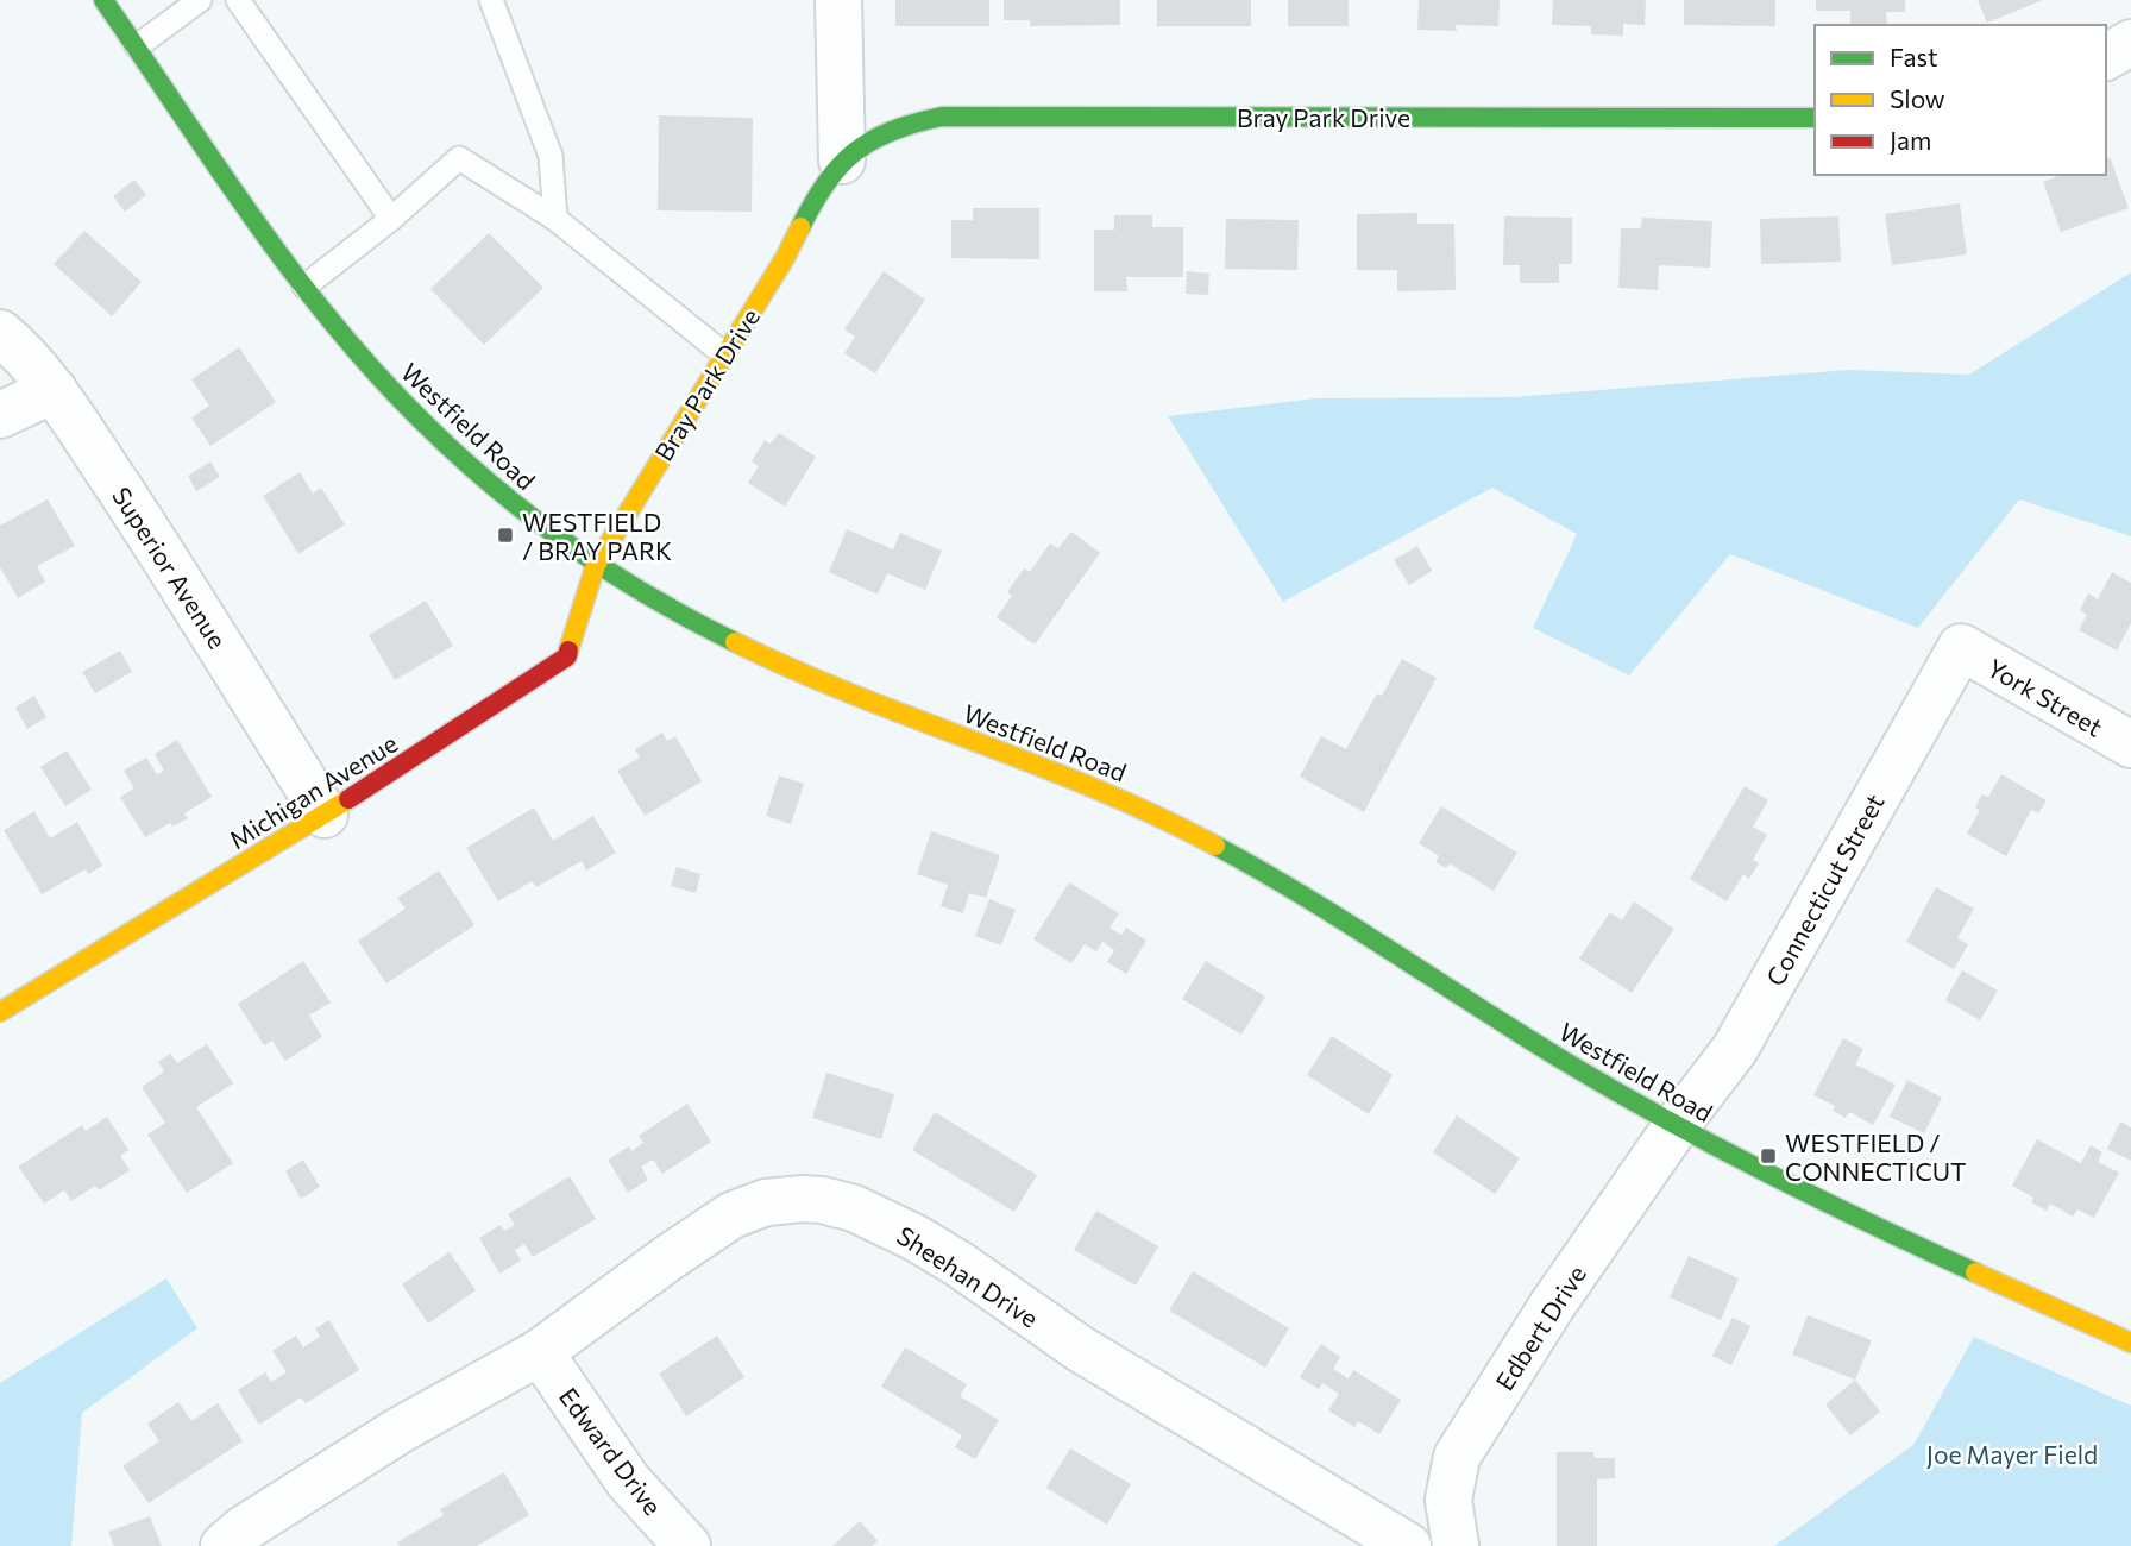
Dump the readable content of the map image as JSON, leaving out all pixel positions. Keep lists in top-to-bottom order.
{
  "streets": {
    "main road": ["Bray Park Drive", "Westfield Road", "Michigan Avenue"],
    "street": [
      "Superior Avenue",
      "York Street",
      "Connecticut Street",
      "Sheehan Drive",
      "Edbert Drive",
      "Edward Drive"
    ]
  },
  "crossings": [
    ["Bray Park Drive", "Westfield Road"],
    ["Bray Park Drive", "Michigan Avenue"],
    ["Westfield Road", "Michigan Avenue"],
    ["Westfield Road", "Connecticut Street"],
    ["Westfield Road", "Edbert Drive"],
    ["Superior Avenue", "Michigan Avenue"],
    ["York Street", "Connecticut Street"],
    ["Connecticut Street", "Edbert Drive"],
    ["Sheehan Drive", "Edward Drive"]
  ],
  "parks": ["Joe Mayer Field"],
  "places": {
    "transit": ["WESTFIELD / BRAY PARK", "WESTFIELD / CONNECTICUT"]
  },
  "legend": ["Fast", "Slow", "Jam"]
}
